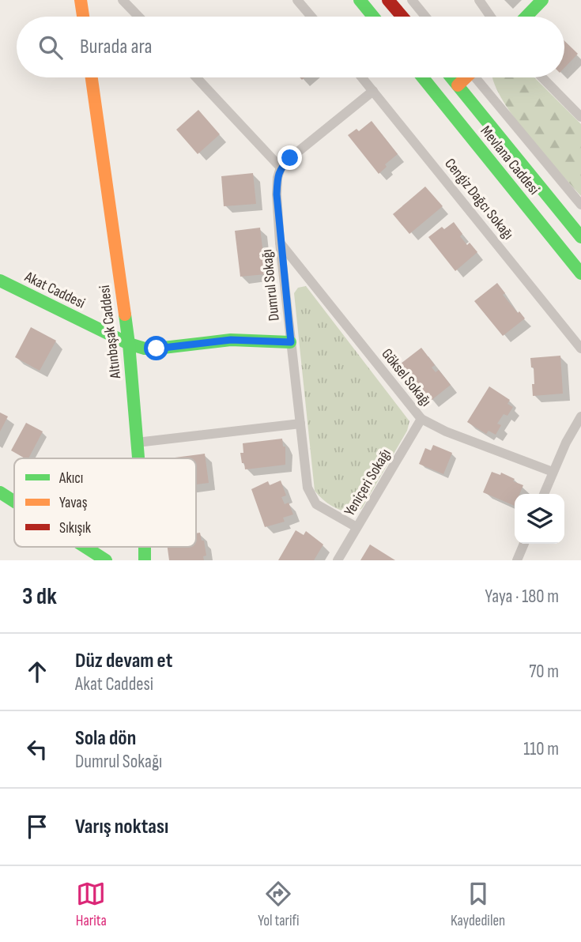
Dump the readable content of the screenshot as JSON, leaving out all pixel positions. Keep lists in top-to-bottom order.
{
  "streets": {
    "street": [
      "Mevlana Caddesi",
      "Cengiz Dağcı Sokağı",
      "Dumrul Sokağı",
      "Akat Caddesi",
      "Altınbaşak Caddesi",
      "Göksel Sokağı",
      "Yeniçeri Sokağı"
    ]
  },
  "crossings": [
    ["Dumrul Sokağı", "Akat Caddesi"],
    ["Dumrul Sokağı", "Göksel Sokağı"],
    ["Dumrul Sokağı", "Yeniçeri Sokağı"],
    ["Akat Caddesi", "Altınbaşak Caddesi"],
    ["Göksel Sokağı", "Yeniçeri Sokağı"]
  ],
  "legend": ["Akıcı", "Yavaş", "Sıkışık"],
  "page": {
    "search": "Burada ara",
    "heading": ["3 dk", "Yaya · 180 m"],
    "list": [
      ["Düz devam et", "Akat Caddesi", "70 m"],
      ["Sola dön", "Dumrul Sokağı", "110 m"],
      "Varış noktası"
    ],
    "nav": ["Harita", "Yol tarifi", "Kaydedilen"]
  }
}
